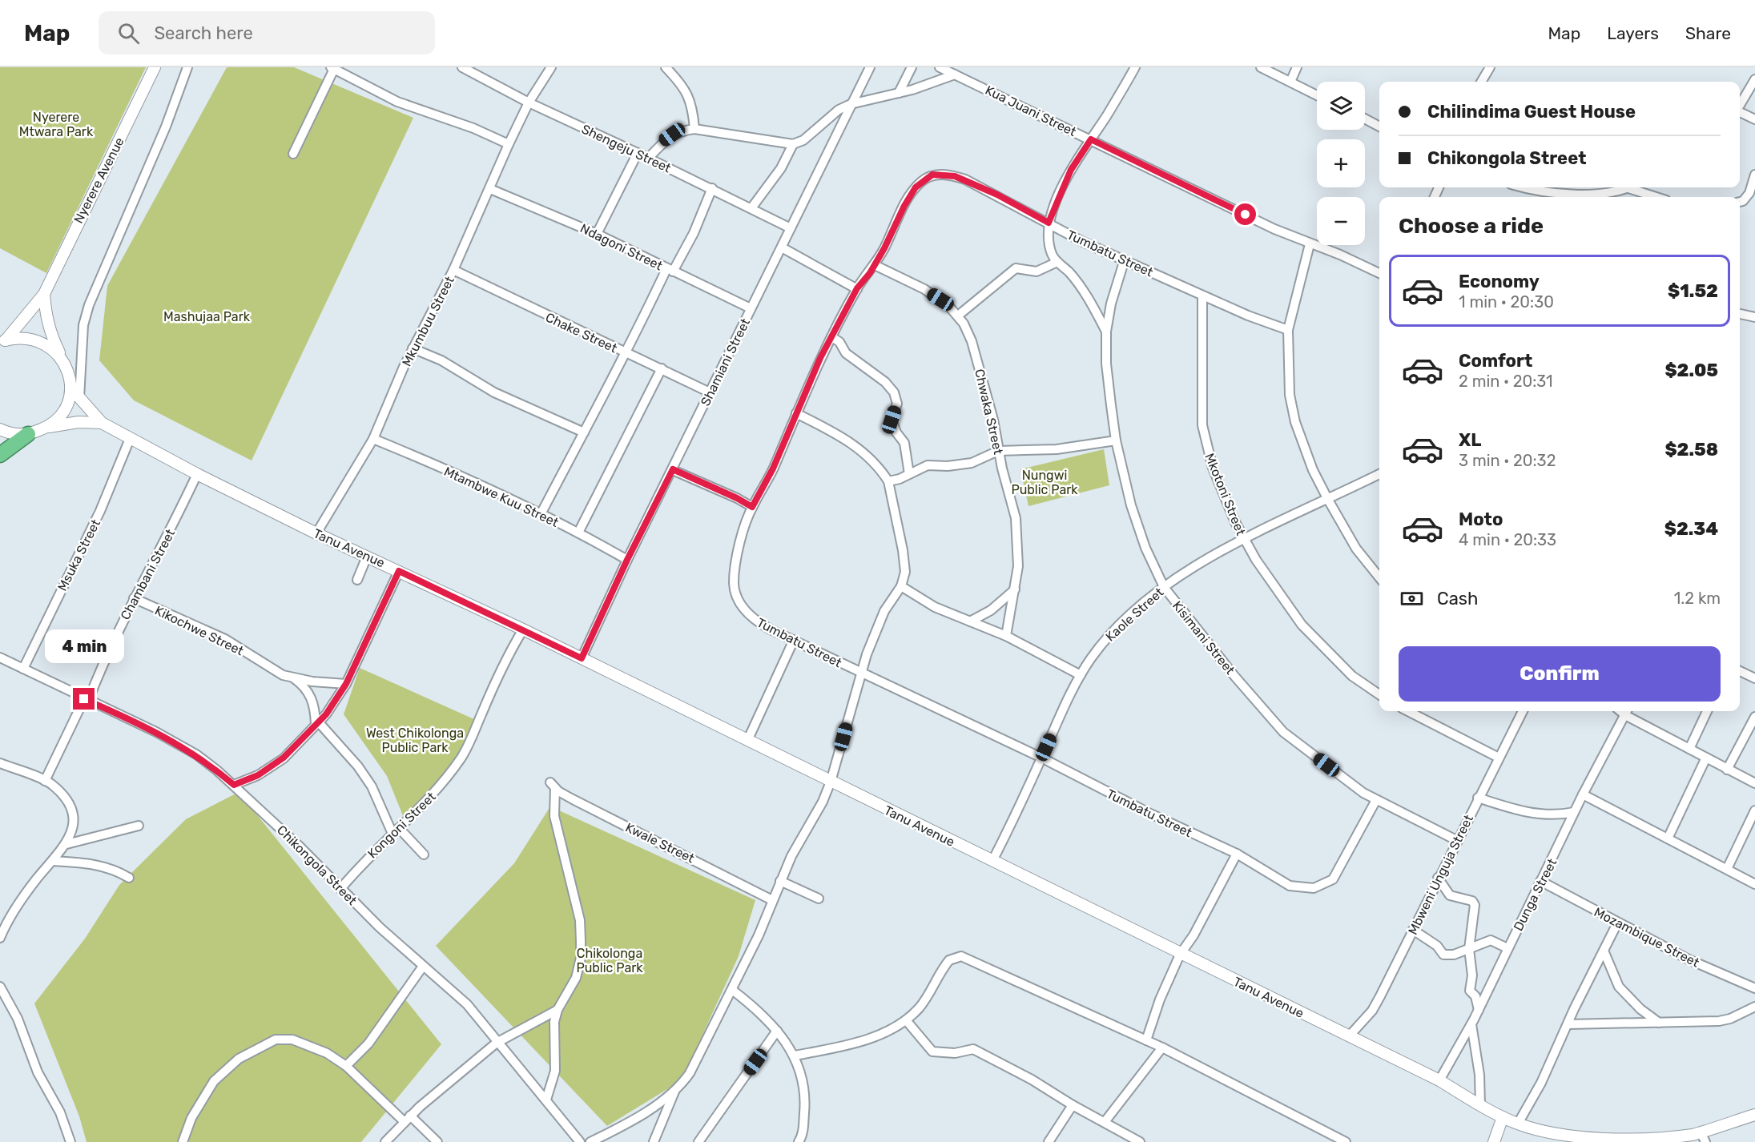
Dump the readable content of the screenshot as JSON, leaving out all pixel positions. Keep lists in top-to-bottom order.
{
  "streets": {
    "street": [
      "Kua Juani Street",
      "Shengeju Street",
      "Nyerere Avenue",
      "Ndagoni Street",
      "Tumbatu Street",
      "Mkumbuu Street",
      "Chake Street",
      "Shamiani Street",
      "Chwaka Street",
      "Mkotoni Street",
      "Mtambwe Kuu Street",
      "Tanu Avenue",
      "Msuka Street",
      "Chambani Street",
      "Kaole Street",
      "Kikochwe Street",
      "Kisimani Street",
      "Kongoni Street",
      "Kwale Street",
      "Chikongola Street",
      "Mbweni Unguja Street",
      "Dunga Street",
      "Mozambique Street"
    ]
  },
  "crossings": [
    ["Shengeju Street", "Mkumbuu Street"],
    ["Shengeju Street", "Shamiani Street"],
    ["Ndagoni Street", "Mkumbuu Street"],
    ["Ndagoni Street", "Shamiani Street"],
    ["Tumbatu Street", "Chwaka Street"],
    ["Tumbatu Street", "Mkotoni Street"],
    ["Tumbatu Street", "Kaole Street"],
    ["Tumbatu Street", "Kisimani Street"],
    ["Mkumbuu Street", "Chake Street"],
    ["Mkumbuu Street", "Mtambwe Kuu Street"],
    ["Mkumbuu Street", "Tanu Avenue"],
    ["Chake Street", "Shamiani Street"],
    ["Shamiani Street", "Mtambwe Kuu Street"],
    ["Shamiani Street", "Tanu Avenue"],
    ["Mkotoni Street", "Kaole Street"],
    ["Tanu Avenue", "Msuka Street"],
    ["Tanu Avenue", "Chambani Street"],
    ["Tanu Avenue", "Kaole Street"],
    ["Tanu Avenue", "Kongoni Street"],
    ["Tanu Avenue", "Mbweni Unguja Street"],
    ["Tanu Avenue", "Dunga Street"],
    ["Msuka Street", "Chikongola Street"],
    ["Chambani Street", "Kikochwe Street"],
    ["Chambani Street", "Chikongola Street"],
    ["Kaole Street", "Kisimani Street"],
    ["Kisimani Street", "Mbweni Unguja Street"],
    ["Kongoni Street", "Chikongola Street"],
    ["Dunga Street", "Mozambique Street"]
  ],
  "parks": [
    "Nyerere Mtwara Park",
    "Mashujaa Park",
    "Nungwi Public Park",
    "West Chikolonga Public Park",
    "Chikolonga Public Park"
  ],
  "page": {
    "header": "Map",
    "search": "Search here",
    "nav": ["Map", "Layers", "Share"],
    "map_buttons": ["+", "−"],
    "banner": ["Chilindima Guest House", "Chikongola Street"],
    "heading": "Choose a ride",
    "list": [
      {
        "name": "Economy",
        "note": "1 min · 20:30",
        "value": "$1.52"
      },
      {
        "name": "Comfort",
        "note": "2 min · 20:31",
        "value": "$2.05"
      },
      {
        "name": "XL",
        "note": "3 min · 20:32",
        "value": "$2.58"
      },
      {
        "name": "Moto",
        "note": "4 min · 20:33",
        "value": "$2.34"
      }
    ],
    "pay": ["Cash", "1.2 km"],
    "bubble": "4 min",
    "buttons": "Confirm"
  }
}
